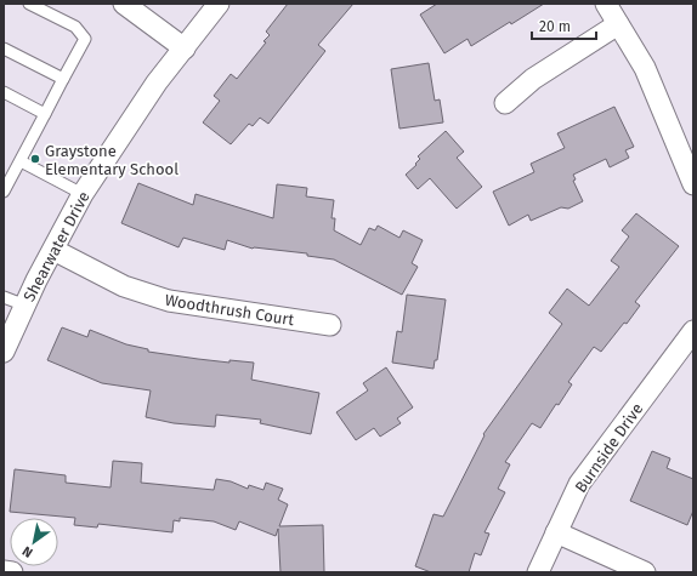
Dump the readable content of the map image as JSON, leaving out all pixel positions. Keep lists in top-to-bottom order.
{
  "streets": {
    "street": ["Shearwater Drive", "Woodthrush Court", "Burnside Drive"]
  },
  "crossings": [
    ["Shearwater Drive", "Woodthrush Court"]
  ],
  "places": ["Graystone Elementary School"],
  "scale_bar": "20 m",
  "north": "bottom left"
}
